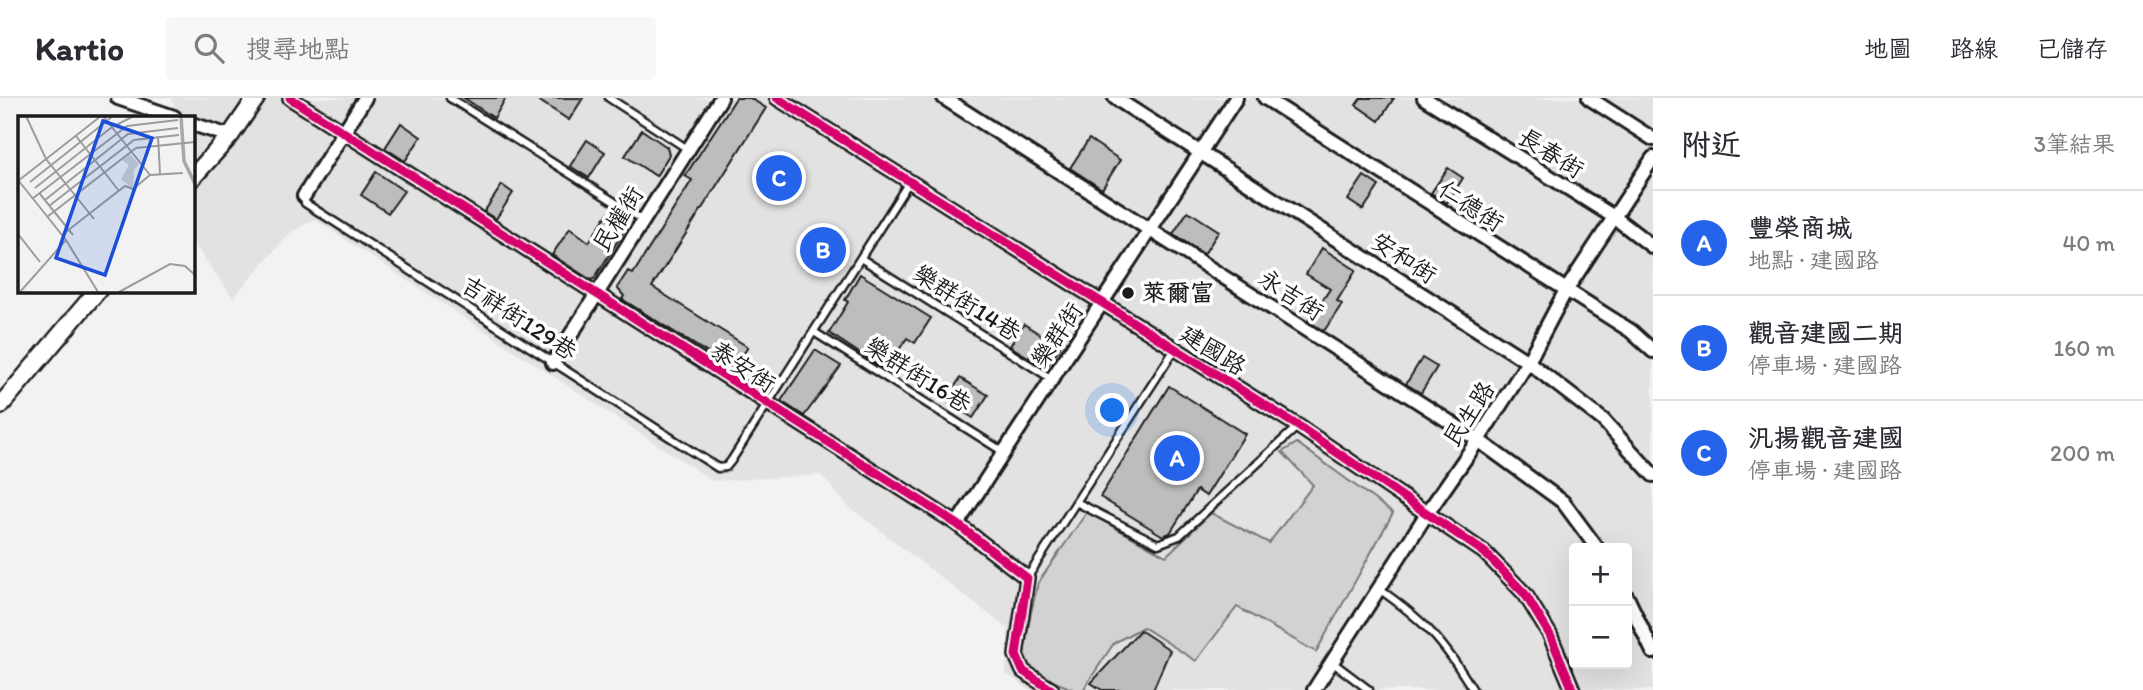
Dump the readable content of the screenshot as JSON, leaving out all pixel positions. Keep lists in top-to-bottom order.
{
  "streets": {
    "street": [
      "長春街",
      "仁德街",
      "民權街",
      "安和街",
      "永吉街",
      "樂群街",
      "建國路",
      "泰安街",
      "民生路"
    ],
    "lane": ["樂群街14巷", "吉祥街129巷", "樂群街16巷"]
  },
  "crossings": [
    ["長春街", "民生路"],
    ["仁德街", "民生路"],
    ["民權街", "吉祥街129巷"],
    ["民權街", "泰安街"],
    ["安和街", "樂群街"],
    ["安和街", "民生路"],
    ["永吉街", "樂群街"],
    ["永吉街", "民生路"],
    ["樂群街14巷", "樂群街"],
    ["吉祥街129巷", "泰安街"],
    ["樂群街", "建國路"],
    ["樂群街", "泰安街"],
    ["樂群街", "樂群街16巷"],
    ["建國路", "民生路"]
  ],
  "places": ["萊爾富"],
  "page": {
    "header": "Kartio",
    "search": "搜尋地點",
    "nav": ["地圖", "路線", "已儲存"],
    "heading": ["附近", "3筆結果"],
    "pins": ["C", "B", "A"],
    "list": [
      {
        "mark": "A",
        "name": "豐榮商城",
        "note": "地點 · 建國路",
        "value": "40 m"
      },
      {
        "mark": "B",
        "name": "觀音建國二期",
        "note": "停車場 · 建國路",
        "value": "160 m"
      },
      {
        "mark": "C",
        "name": "汎揚觀音建國",
        "note": "停車場 · 建國路",
        "value": "200 m"
      }
    ],
    "map_buttons": ["+", "−"]
  }
}
